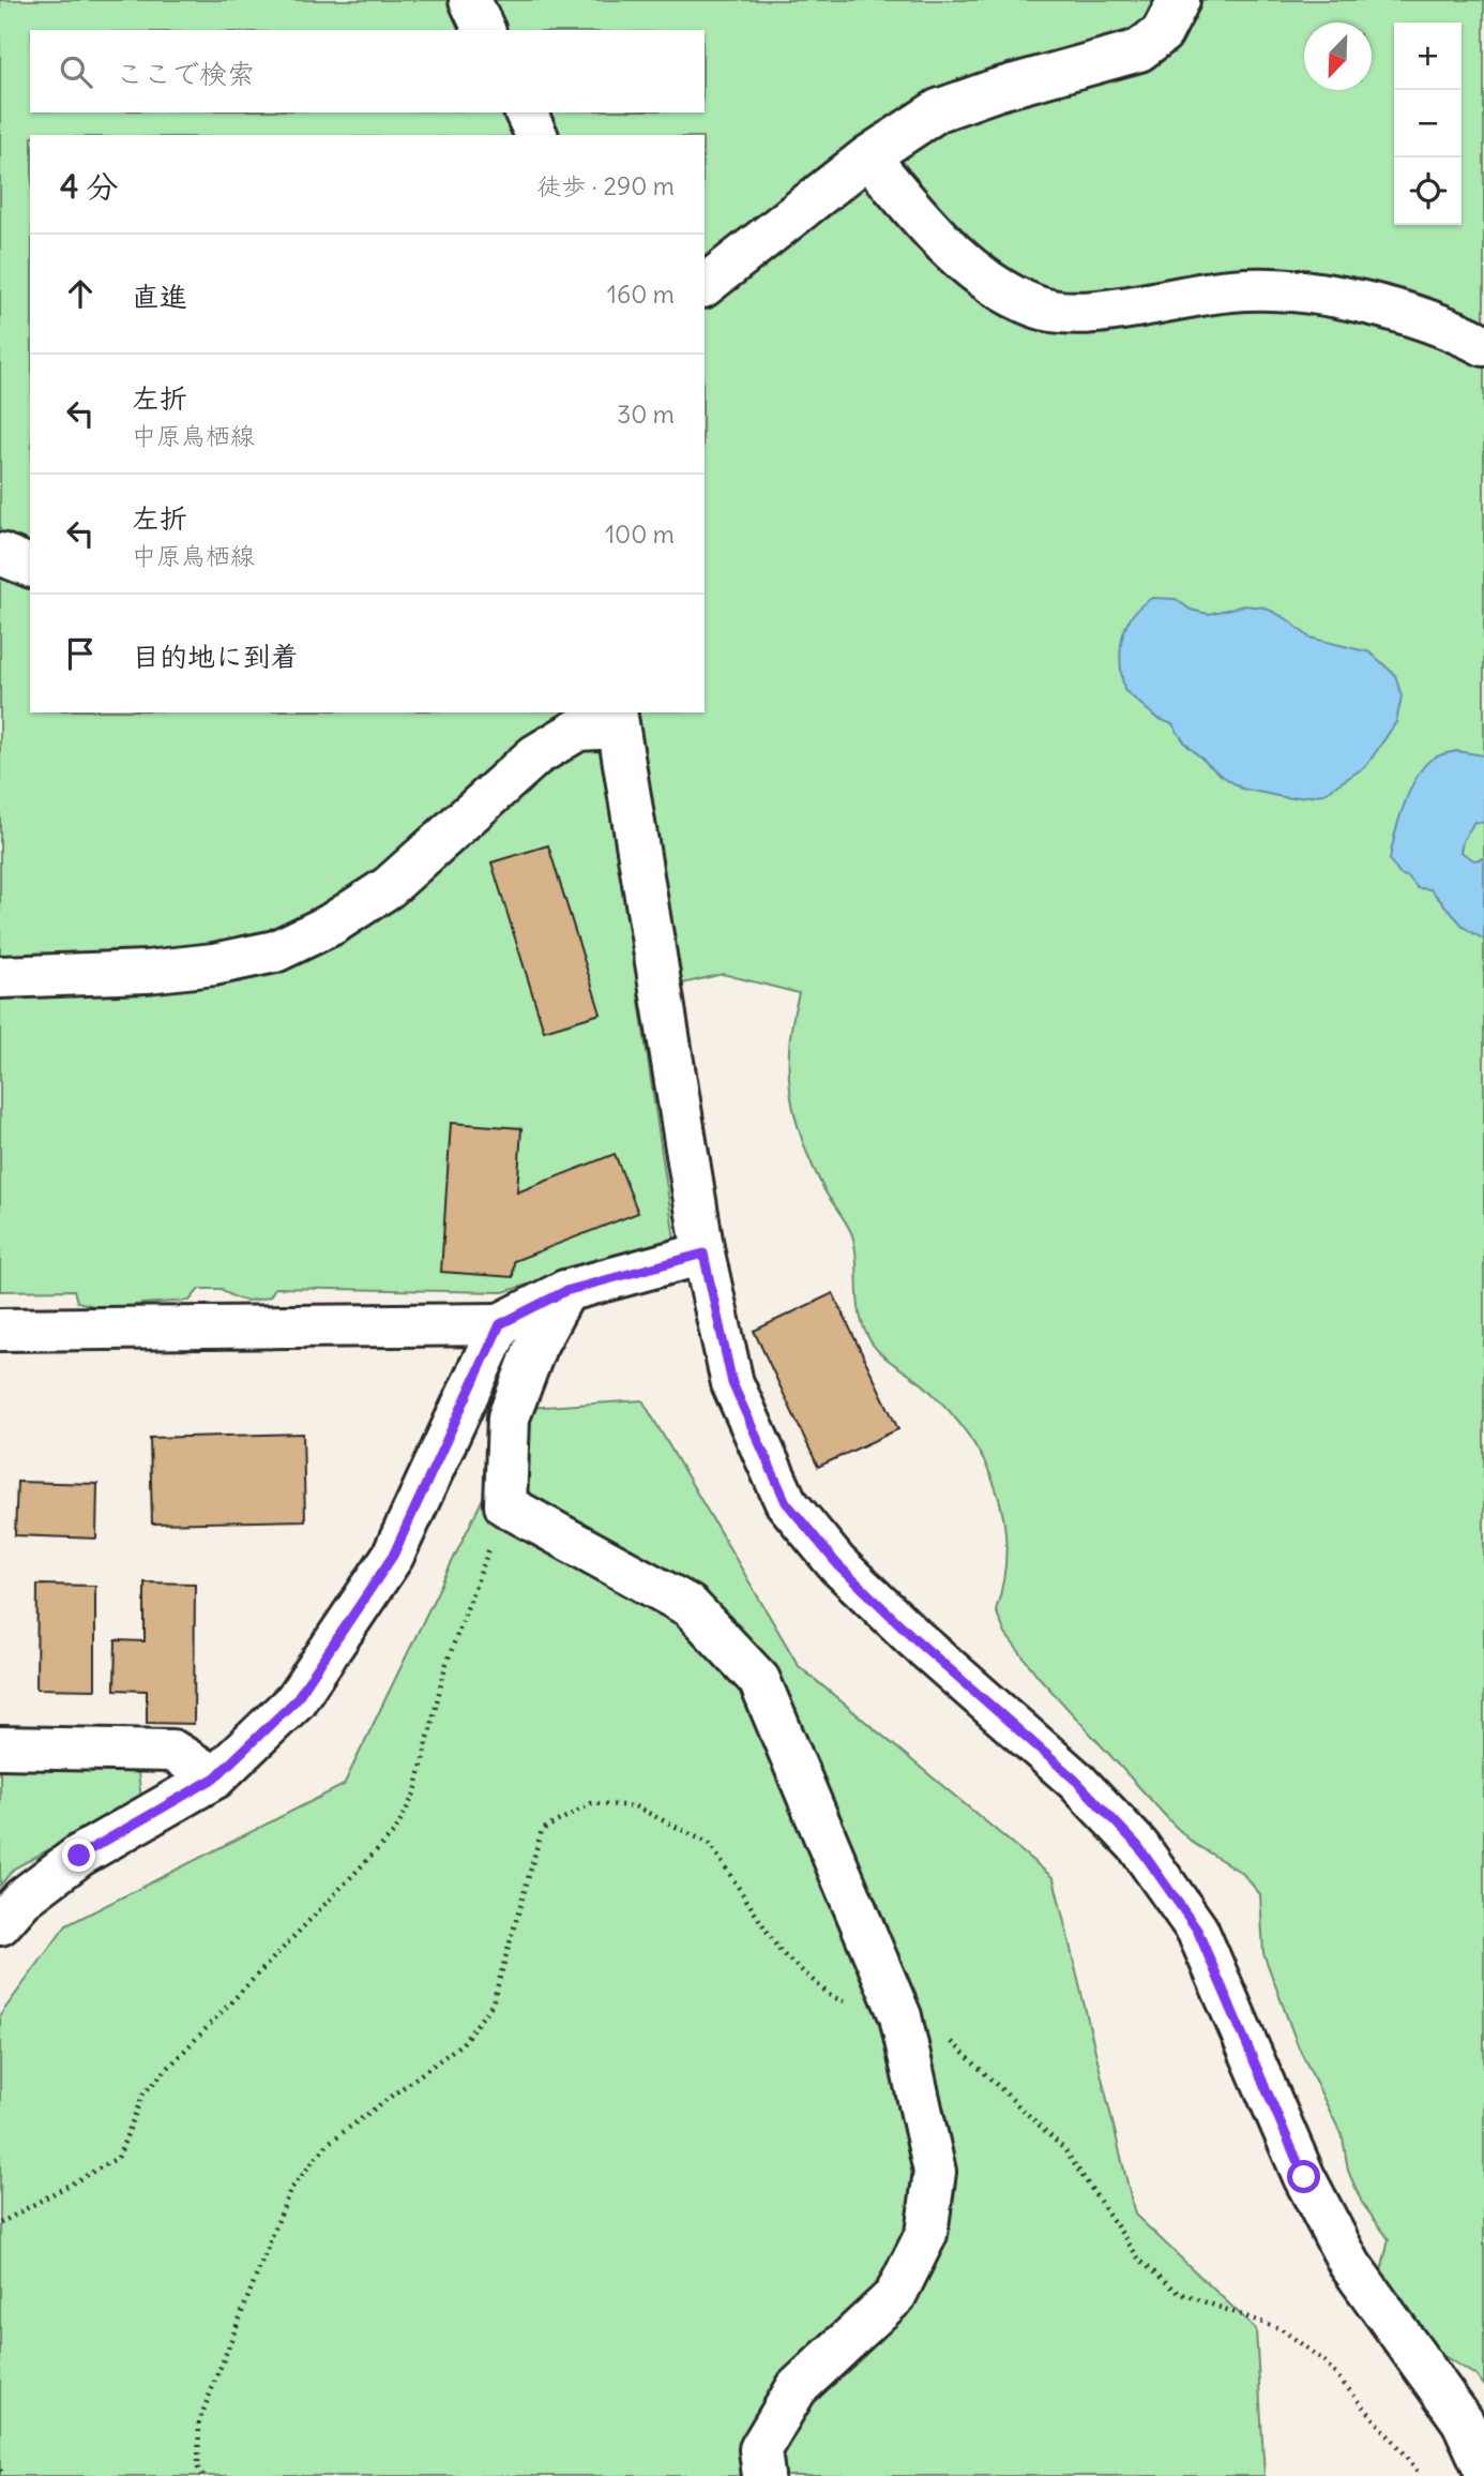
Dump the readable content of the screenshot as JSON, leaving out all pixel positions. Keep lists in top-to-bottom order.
{
  "north": "bottom left",
  "page": {
    "map_buttons": ["+", "−"],
    "search": "ここで検索",
    "heading": ["4 分", "徒歩 · 290 m"],
    "list": [
      ["直進", "160 m"],
      ["左折", "中原鳥栖線", "30 m"],
      ["左折", "中原鳥栖線", "100 m"],
      "目的地に到着"
    ]
  }
}
